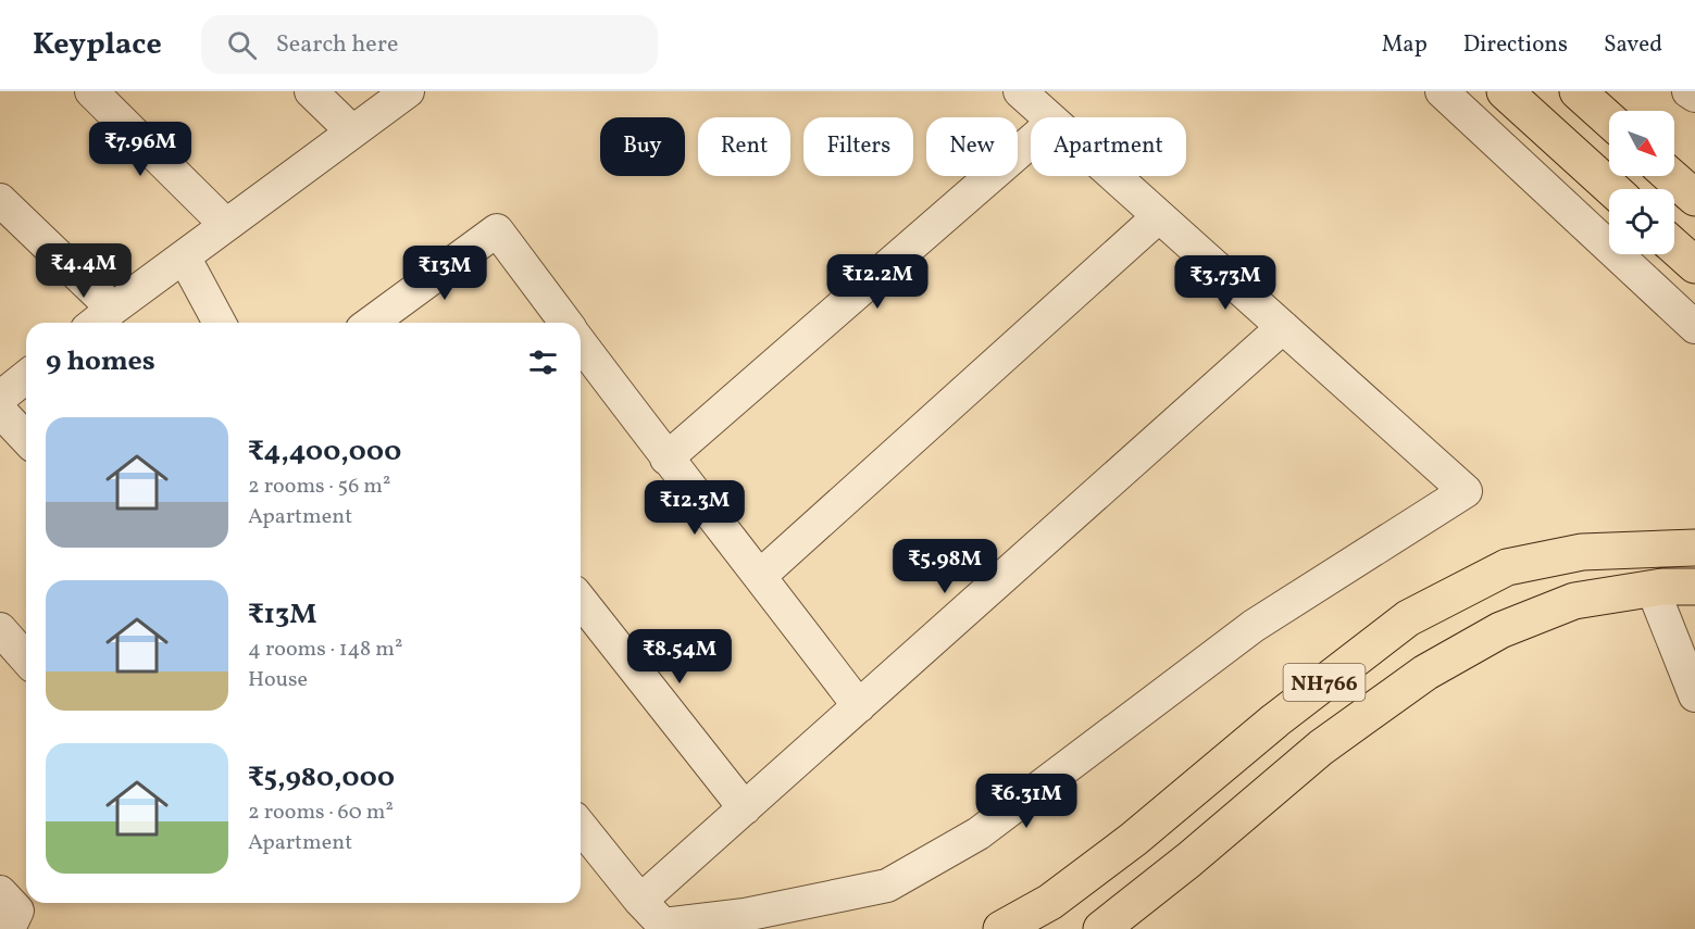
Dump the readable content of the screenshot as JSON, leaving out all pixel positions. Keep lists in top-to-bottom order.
{
  "streets": {
    "highway": ["NH766"]
  },
  "north": "bottom right",
  "page": {
    "header": "Keyplace",
    "search": "Search here",
    "nav": ["Map", "Directions", "Saved"],
    "chip": [
      "Buy",
      "Rent",
      "Filters",
      "New",
      "Apartment"
    ],
    "price": [
      "₹7.96M",
      "₹4.4M",
      "₹13M",
      "₹12.2M",
      "₹3.73M",
      "₹12.3M",
      "₹5.98M",
      "₹8.54M",
      "₹6.31M"
    ],
    "heading": "9 homes",
    "list": [
      {
        "name": "₹4,400,000",
        "note": "2 rooms · 56 m² · Apartment"
      },
      {
        "name": "₹13M",
        "note": "4 rooms · 148 m² · House"
      },
      {
        "name": "₹5,980,000",
        "note": "2 rooms · 60 m² · Apartment"
      }
    ]
  }
}
